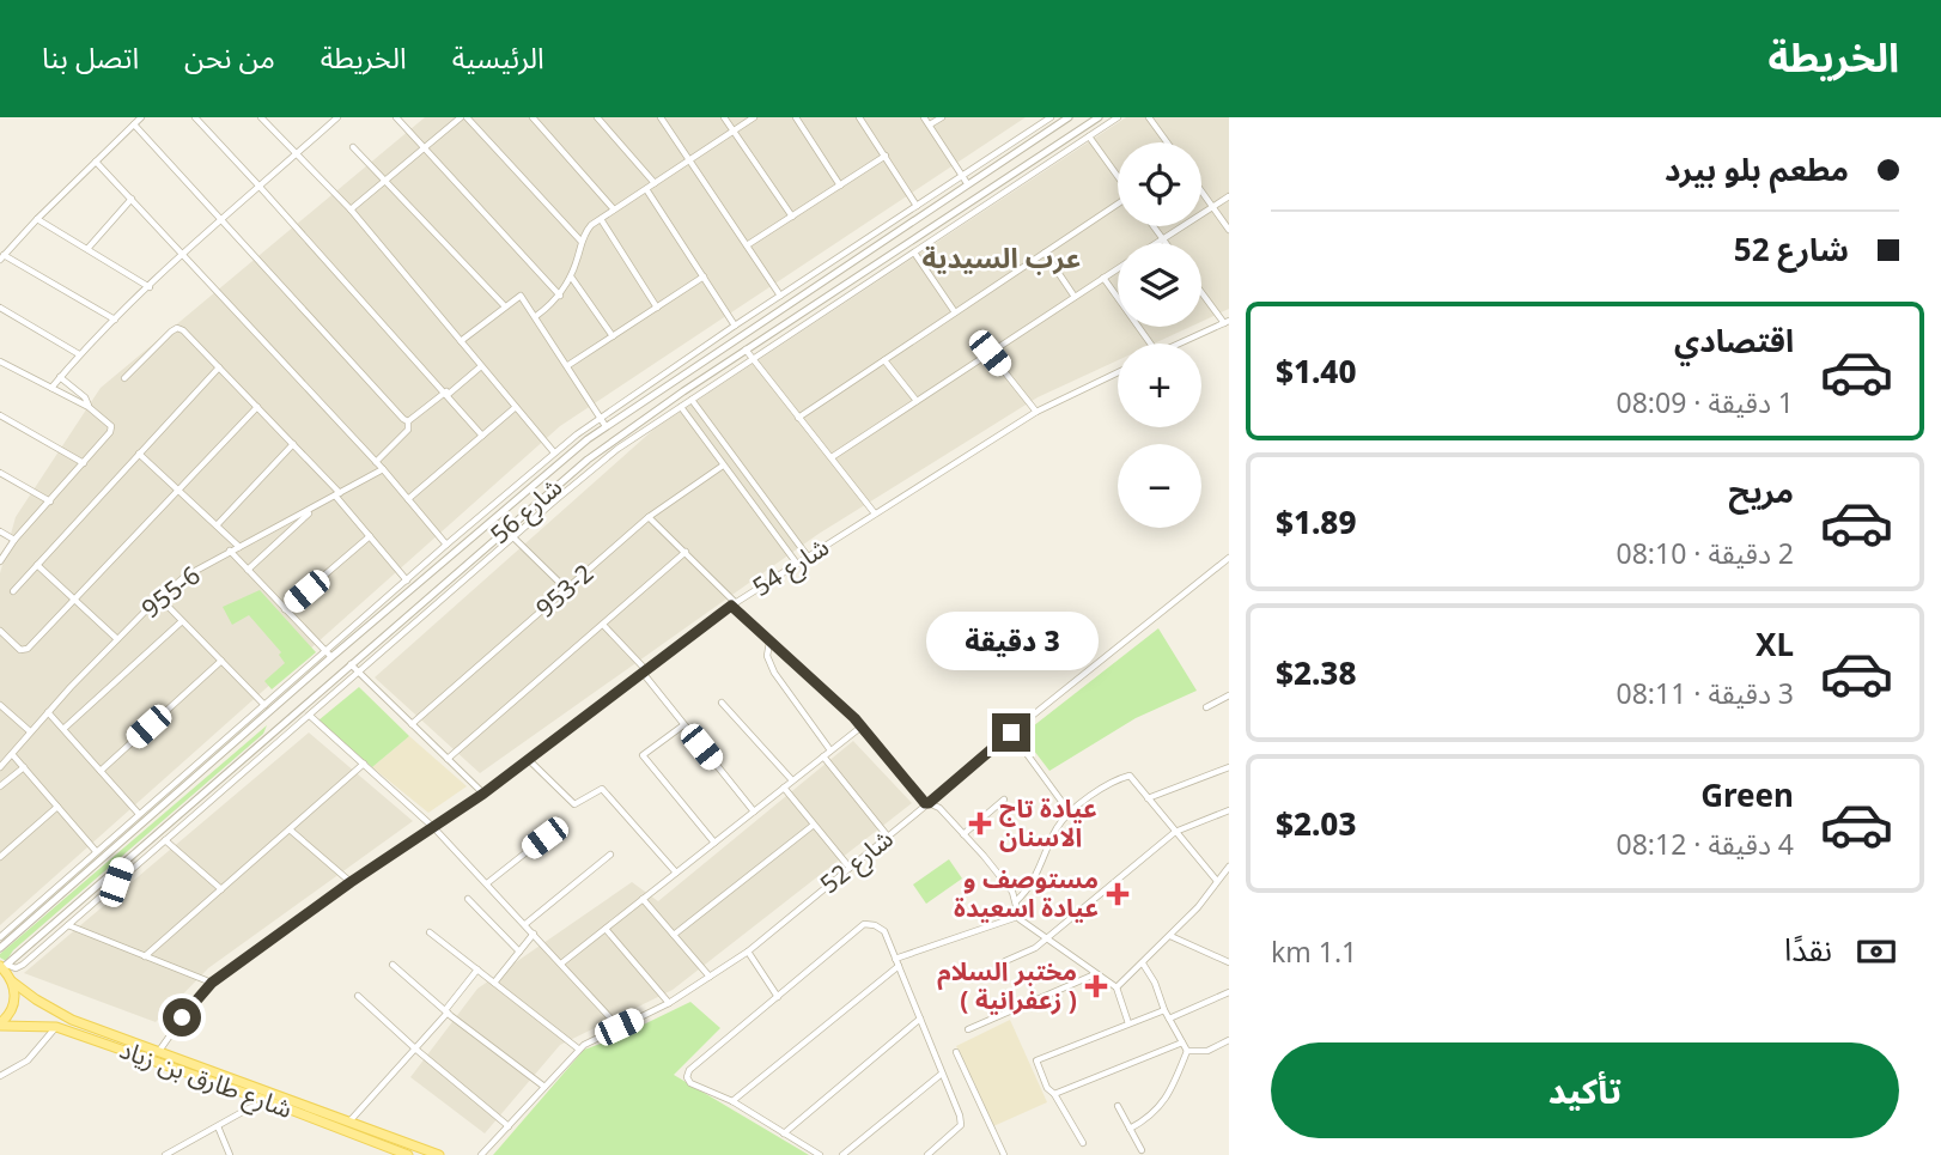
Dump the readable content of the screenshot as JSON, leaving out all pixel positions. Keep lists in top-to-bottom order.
{
  "streets": {
    "main road": ["شارع طارق بن زياد"],
    "street": [
      "شارع 56",
      "شارع 54",
      "953-2",
      "955-6",
      "شارع 52"
    ]
  },
  "crossings": [
    ["شارع 54", "شارع طارق بن زياد"]
  ],
  "districts": ["عرب السيدية"],
  "places": {
    "health": ["عيادة تاج الاسنان", "مستوصف و عيادة اسعيدة", "مختبر السلام ( زعفرانية )"]
  },
  "page": {
    "header": "الخريطة",
    "nav": [
      "الرئيسية",
      "الخريطة",
      "من نحن",
      "اتصل بنا"
    ],
    "banner": ["مطعم بلو بيرد", "شارع 52"],
    "map_buttons": ["+", "−"],
    "list": [
      {
        "name": "اقتصادي",
        "note": "1 دقيقة · 08:09",
        "value": "$1.40"
      },
      {
        "name": "مريح",
        "note": "2 دقيقة · 08:10",
        "value": "$1.89"
      },
      {
        "name": "XL",
        "note": "3 دقيقة · 08:11",
        "value": "$2.38"
      },
      {
        "name": "Green",
        "note": "4 دقيقة · 08:12",
        "value": "$2.03"
      }
    ],
    "bubble": "3 دقيقة",
    "pay": ["نقدًا", "1.1 km"],
    "buttons": "تأكيد"
  }
}
